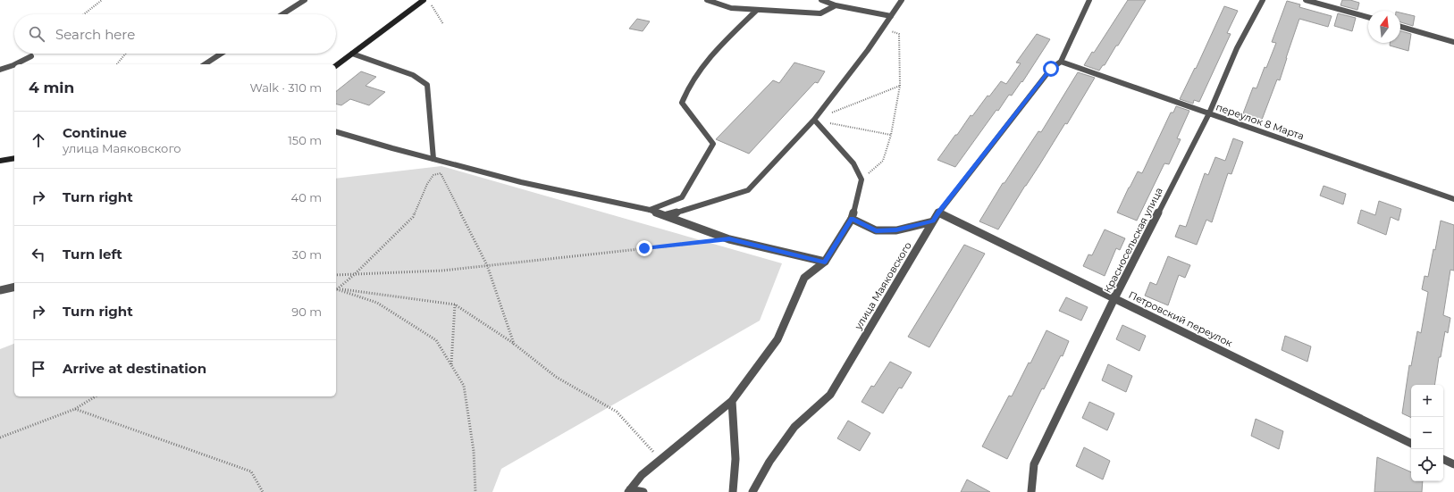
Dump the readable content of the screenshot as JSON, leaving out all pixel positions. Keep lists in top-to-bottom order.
{
  "streets": {
    "street": [
      "переулок 8 Марта",
      "Красносельская улица",
      "улица Маяковского",
      "Петровский переулок"
    ]
  },
  "crossings": [
    ["переулок 8 Марта", "Красносельская улица"],
    ["переулок 8 Марта", "улица Маяковского"],
    ["Красносельская улица", "Петровский переулок"],
    ["улица Маяковского", "Петровский переулок"]
  ],
  "north": "top",
  "page": {
    "search": "Search here",
    "heading": ["4 min", "Walk · 310 m"],
    "list": [
      ["Continue", "улица Маяковского", "150 m"],
      ["Turn right", "40 m"],
      ["Turn left", "30 m"],
      ["Turn right", "90 m"],
      "Arrive at destination"
    ],
    "map_buttons": ["+", "−"]
  }
}
